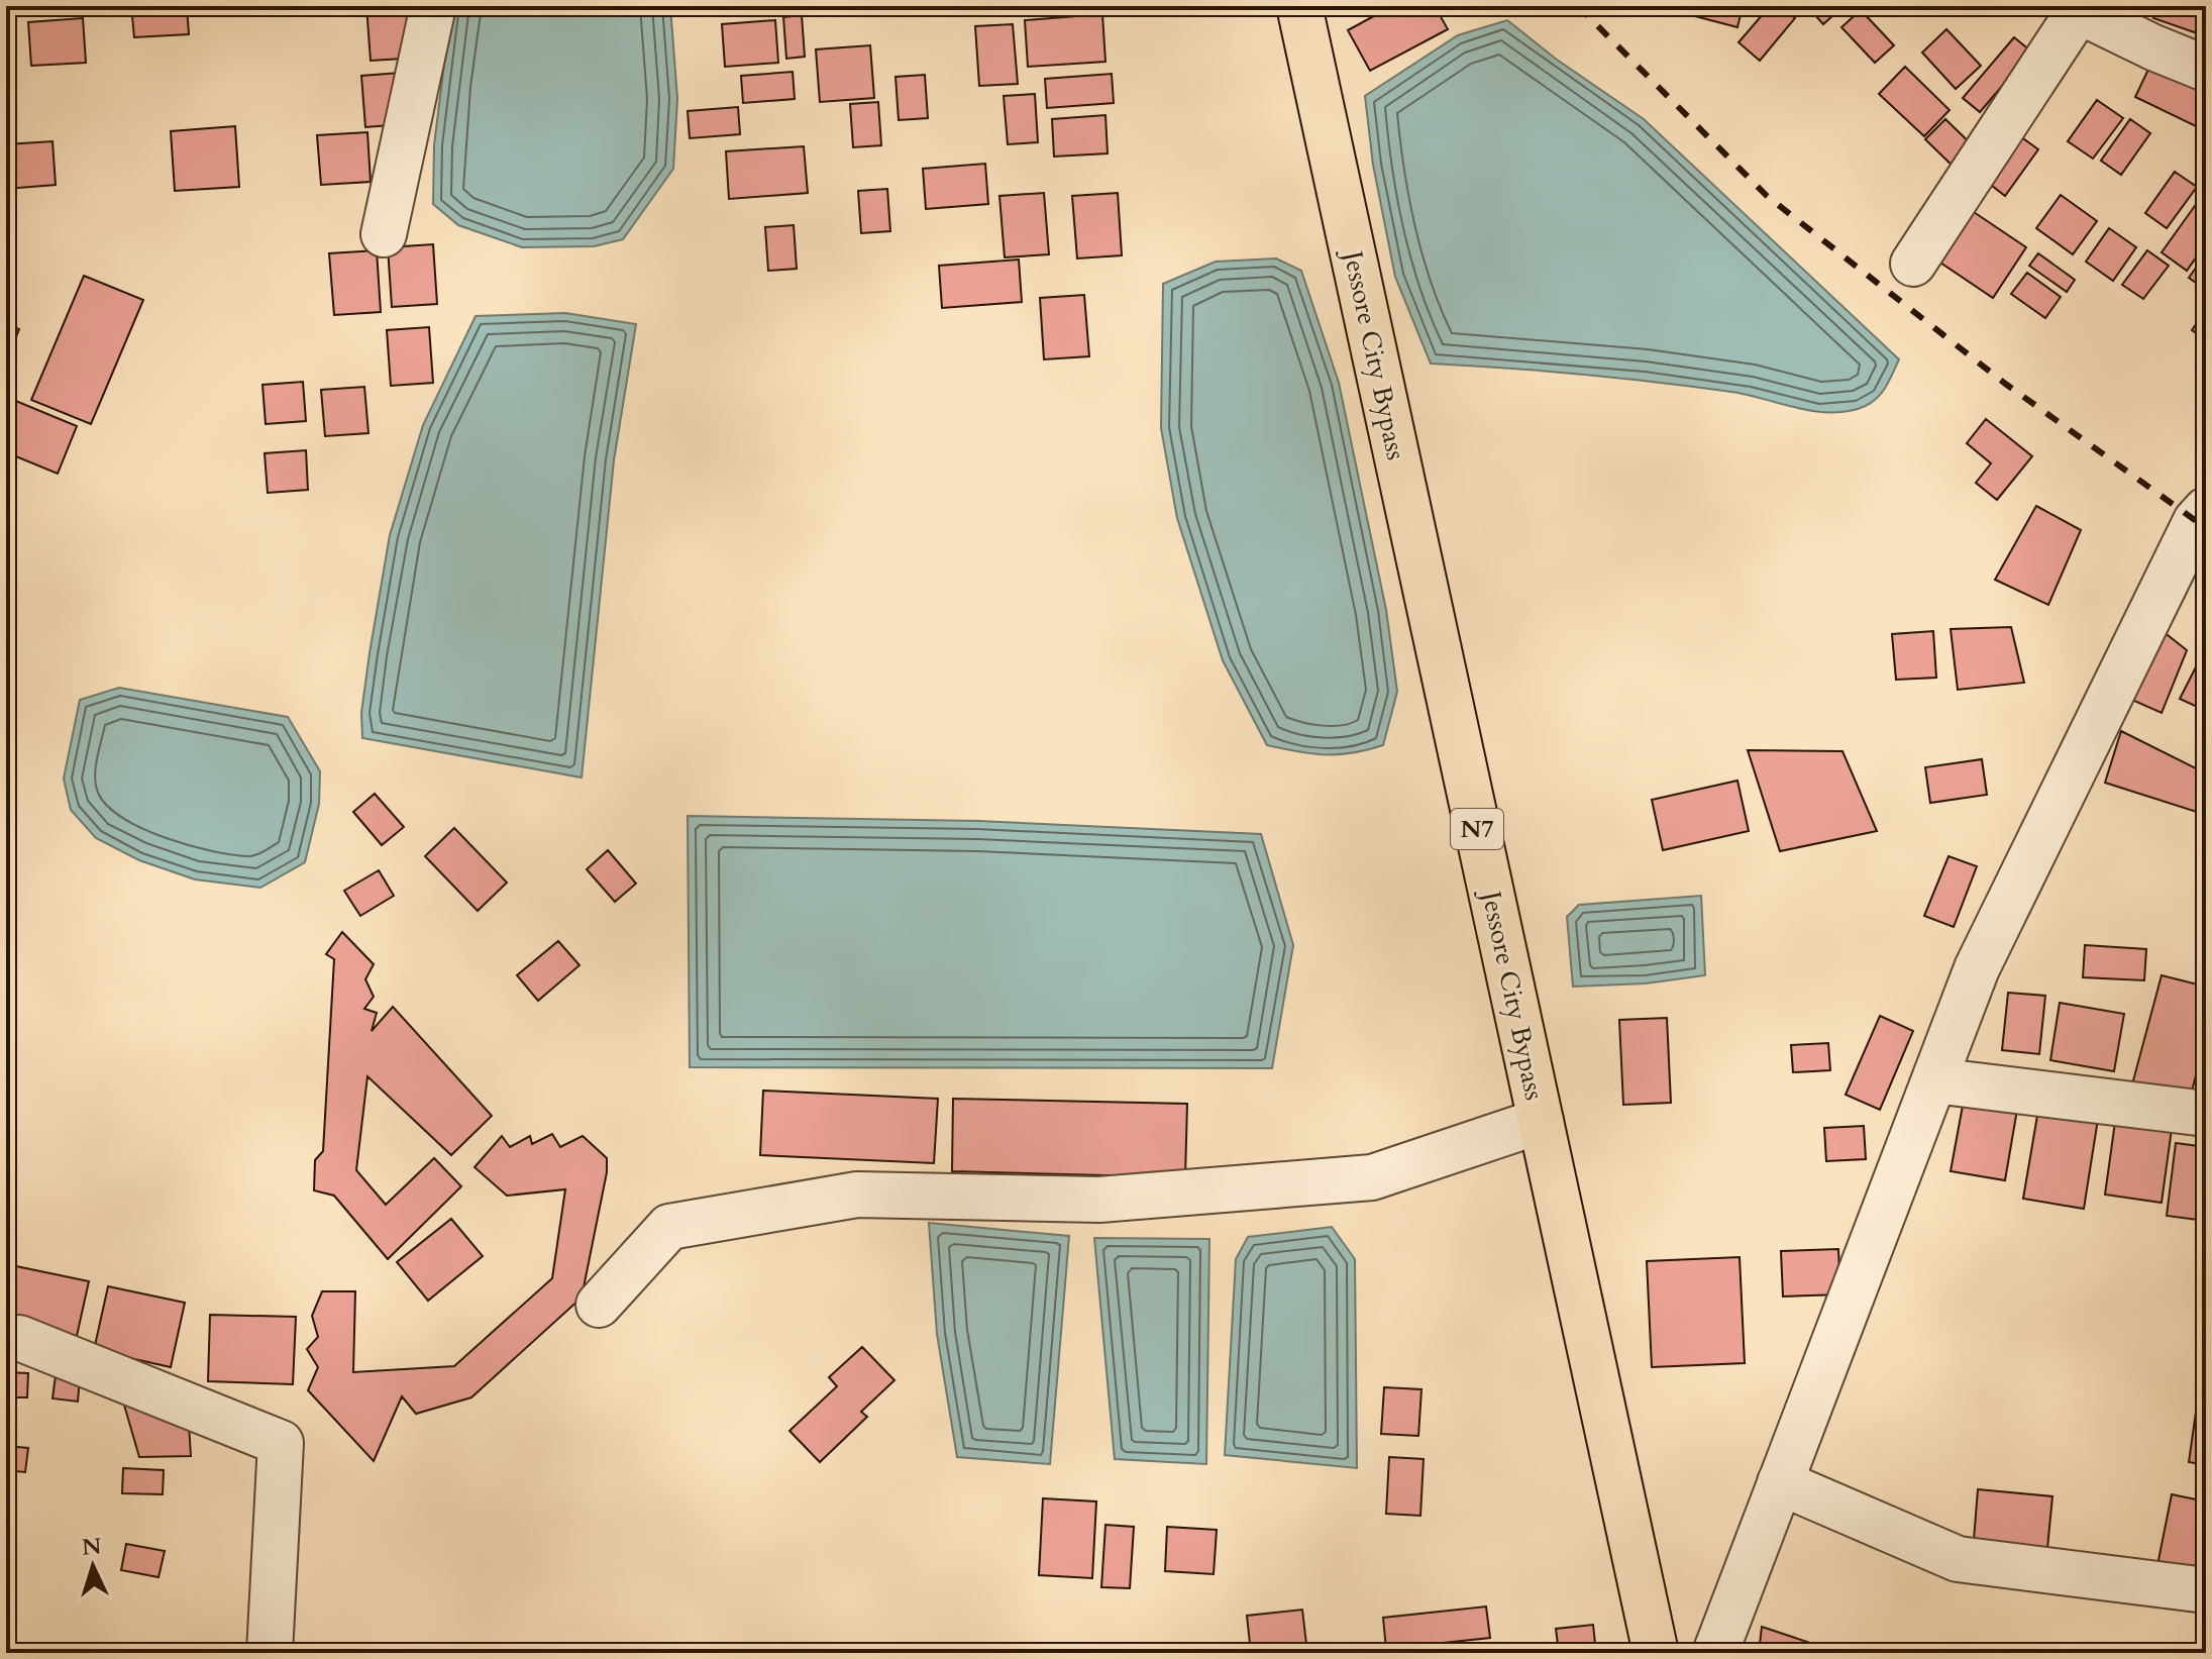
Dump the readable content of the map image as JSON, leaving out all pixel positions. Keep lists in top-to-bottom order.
{
  "streets": {
    "highway": ["Jessore City Bypass", "N7"]
  },
  "north": "top"
}
